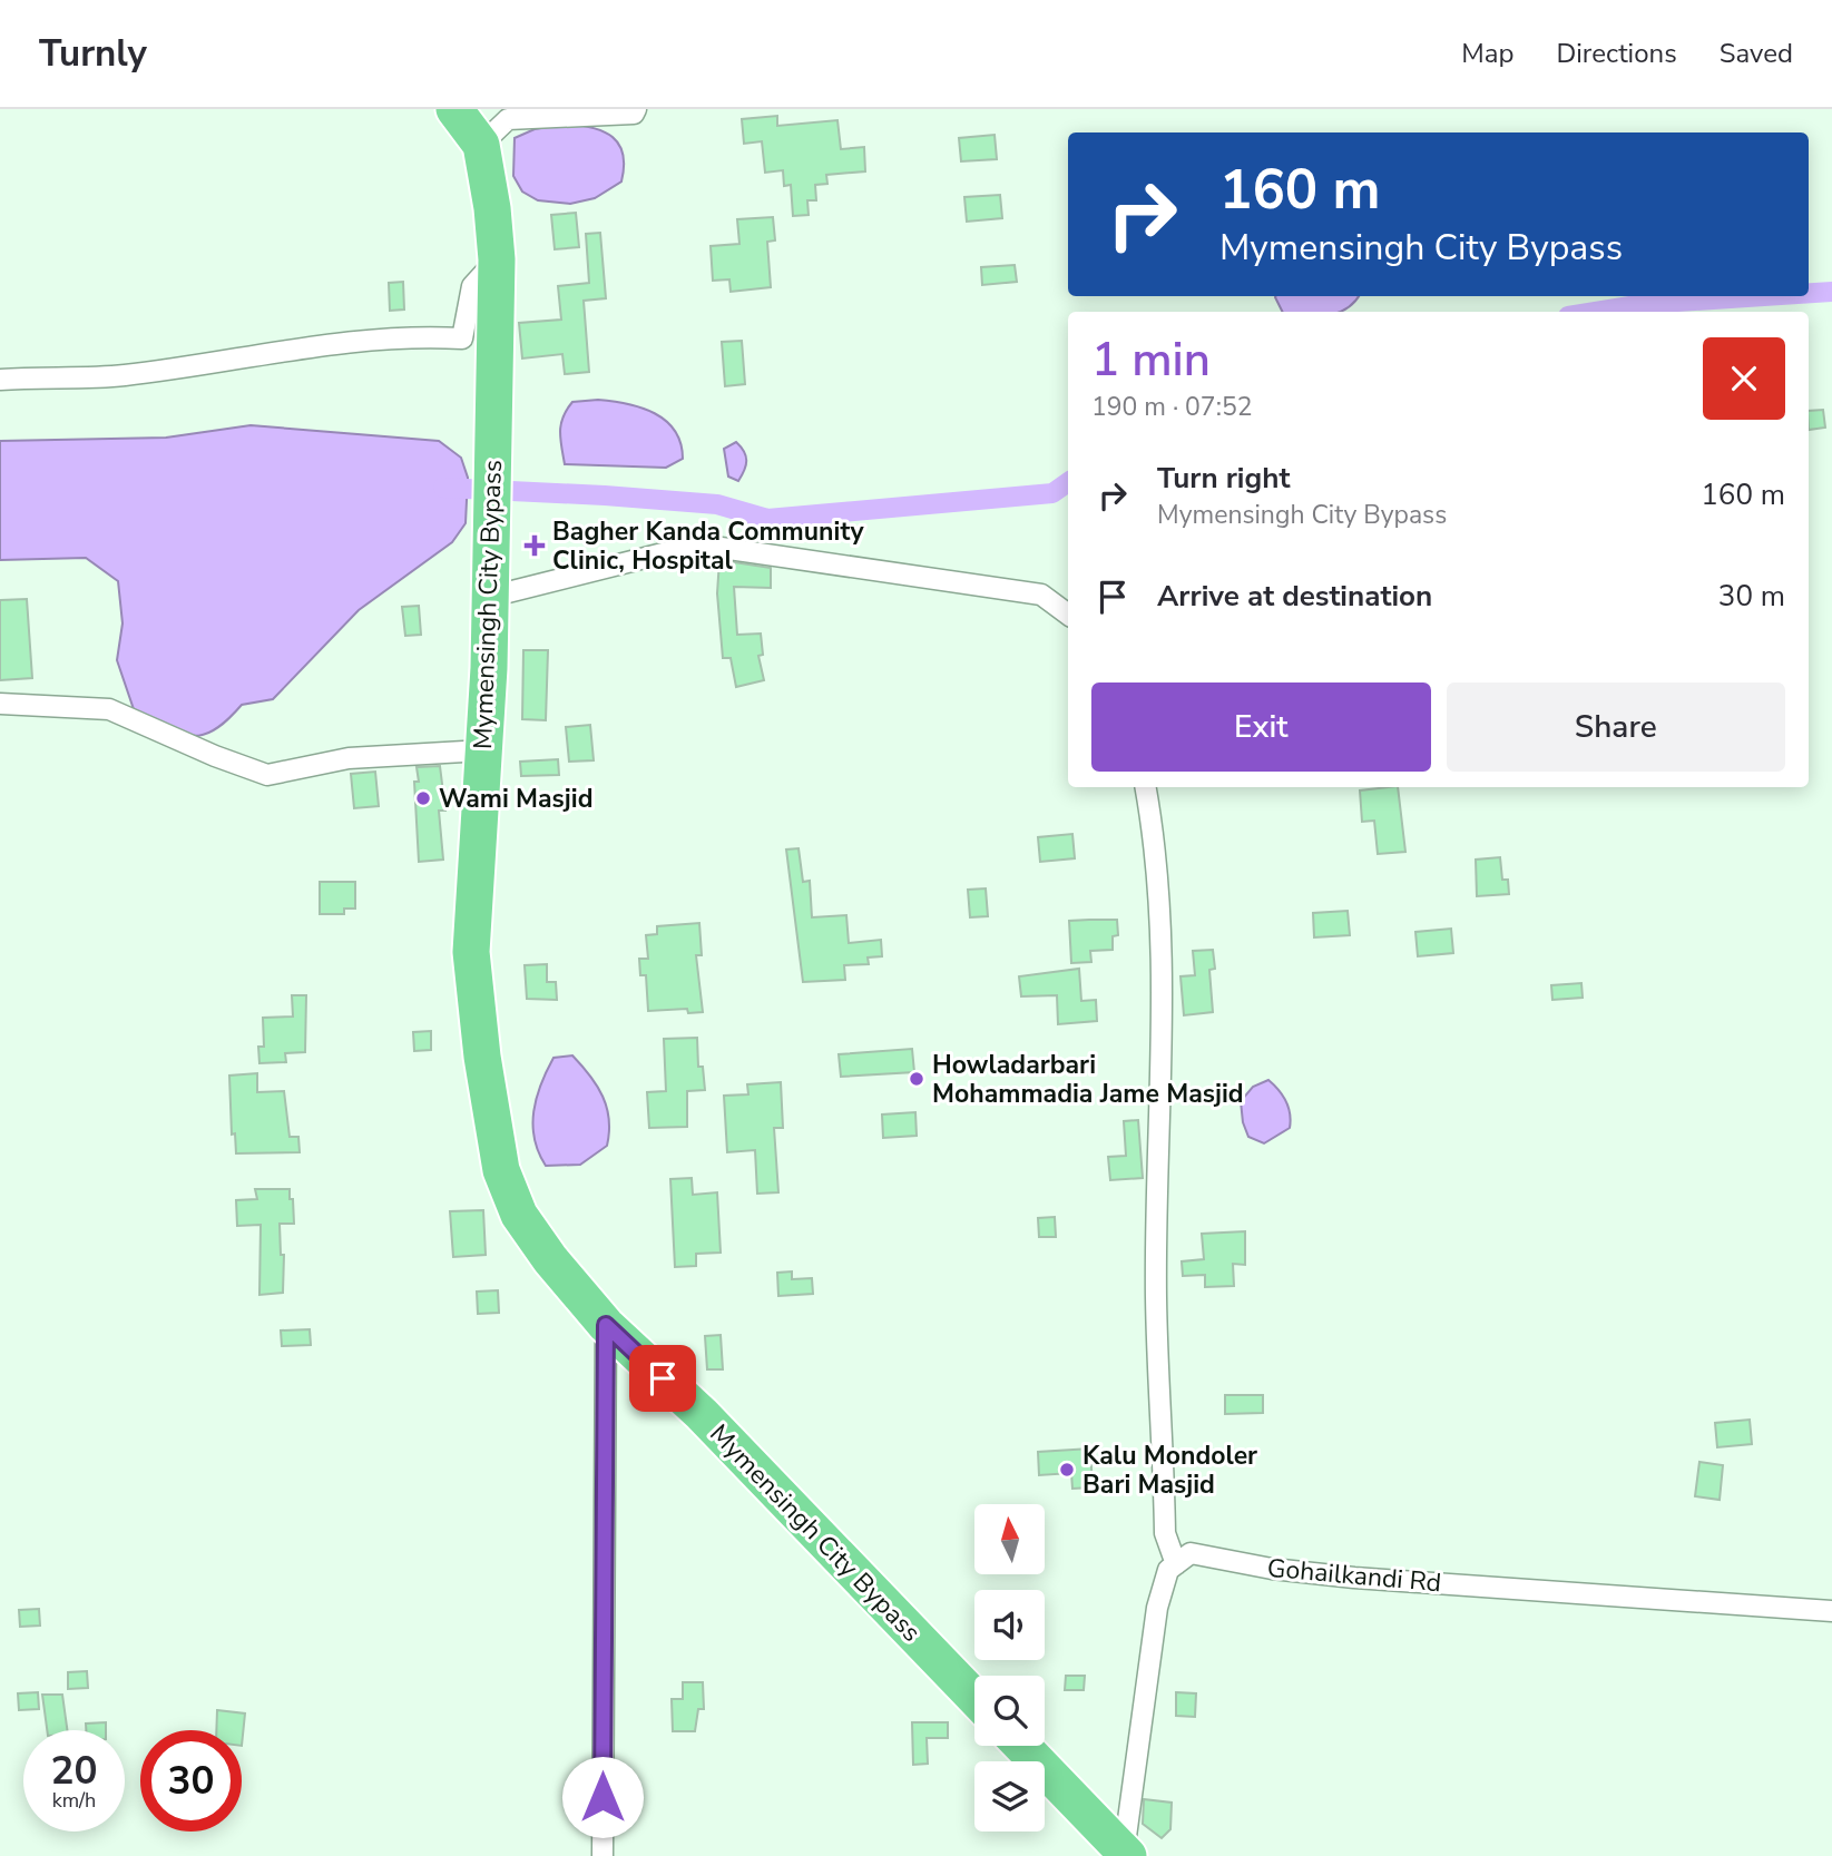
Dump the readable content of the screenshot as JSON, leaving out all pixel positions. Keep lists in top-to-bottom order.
{
  "streets": {
    "highway": ["Mymensingh City Bypass"],
    "street": ["Gohailkandi Rd"]
  },
  "places": {
    "health": ["Bagher Kanda Community Clinic, Hospital"],
    "other": ["Wami Masjid", "Howladarbari Mohammadia Jame Masjid", "Kalu Mondoler Bari Masjid"]
  },
  "north": "top",
  "page": {
    "header": "Turnly",
    "nav": ["Map", "Directions", "Saved"],
    "turn": ["160 m", "Mymensingh City Bypass"],
    "heading": ["1 min", "190 m · 07:52"],
    "list": [
      {
        "name": "Turn right",
        "note": "Mymensingh City Bypass",
        "value": "160 m"
      },
      {
        "name": "Arrive at destination",
        "value": "30 m"
      }
    ],
    "buttons": ["Exit", "Share"],
    "speed": "20 km/h",
    "limit": "30"
  }
}
